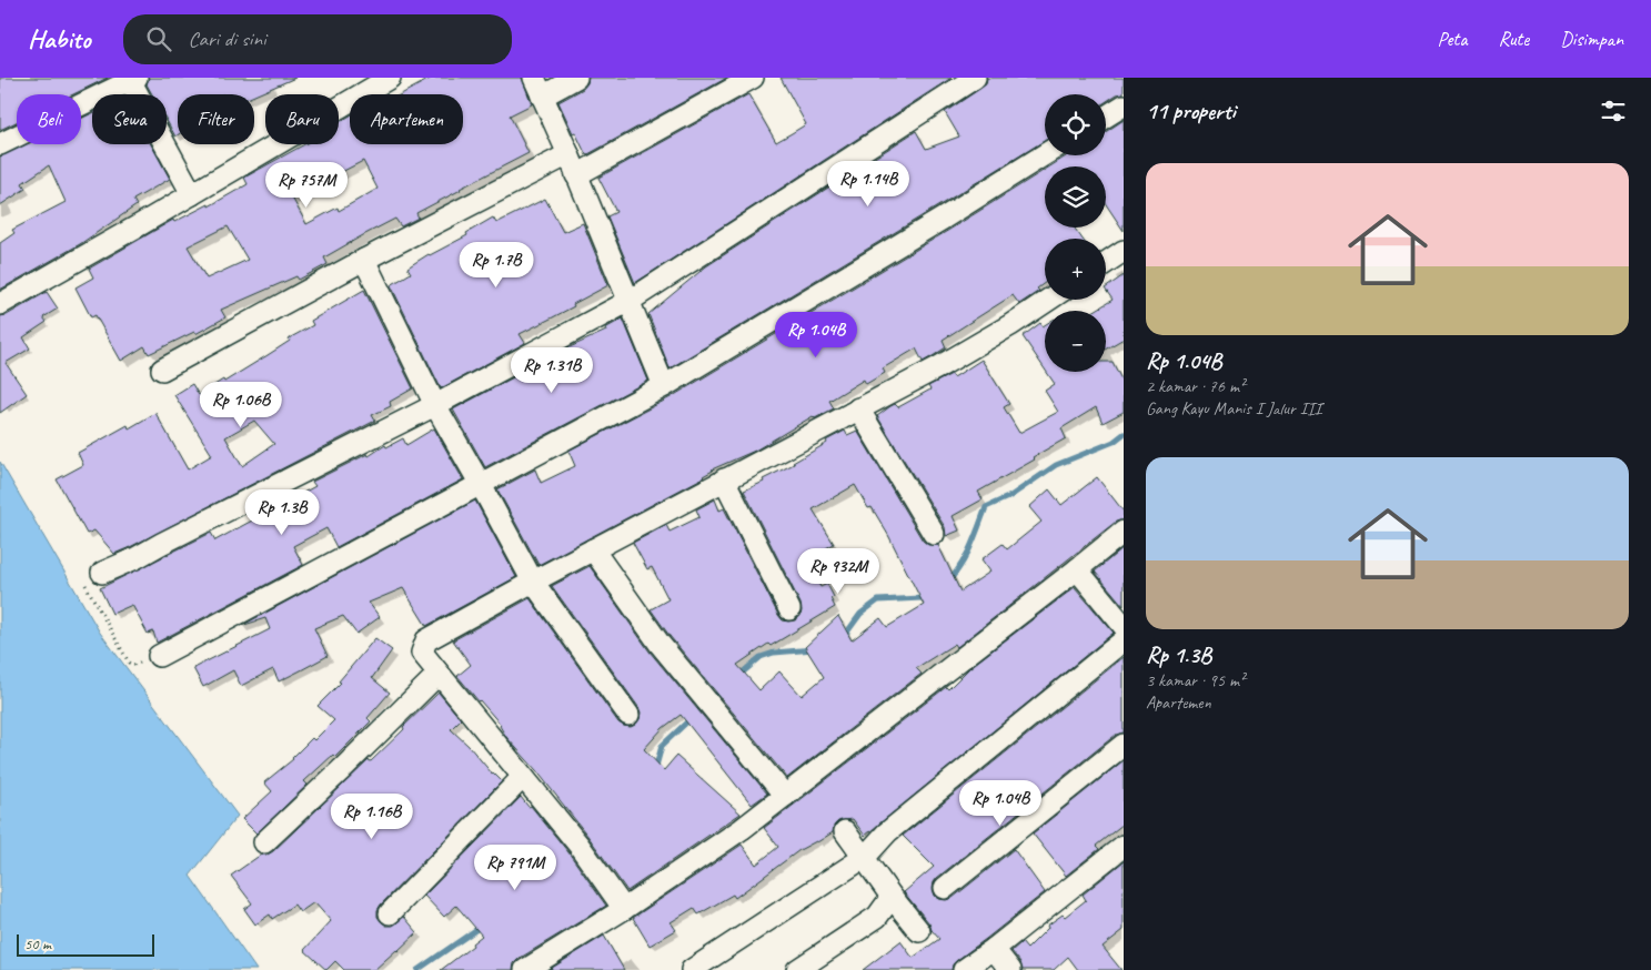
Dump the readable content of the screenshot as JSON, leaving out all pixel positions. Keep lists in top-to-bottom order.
{
  "scale_bar": "50 m",
  "page": {
    "header": "Habito",
    "search": "Cari di sini",
    "nav": ["Peta", "Rute", "Disimpan"],
    "heading": "11 properti",
    "map_buttons": ["+", "−"],
    "chip": [
      "Beli",
      "Sewa",
      "Filter",
      "Baru",
      "Apartemen"
    ],
    "list": [
      {
        "name": "Rp 1.04B",
        "note": "2 kamar · 76 m² · Gang Kayu Manis I Jalur III"
      },
      {
        "name": "Rp 1.3B",
        "note": "3 kamar · 95 m² · Apartemen"
      }
    ],
    "price": [
      "Rp 1.14B",
      "Rp 757M",
      "Rp 1.7B",
      "Rp 1.04B",
      "Rp 1.31B",
      "Rp 1.06B",
      "Rp 1.3B",
      "Rp 932M",
      "Rp 1.04B",
      "Rp 1.16B",
      "Rp 791M"
    ],
    "scale": "50 m"
  }
}
